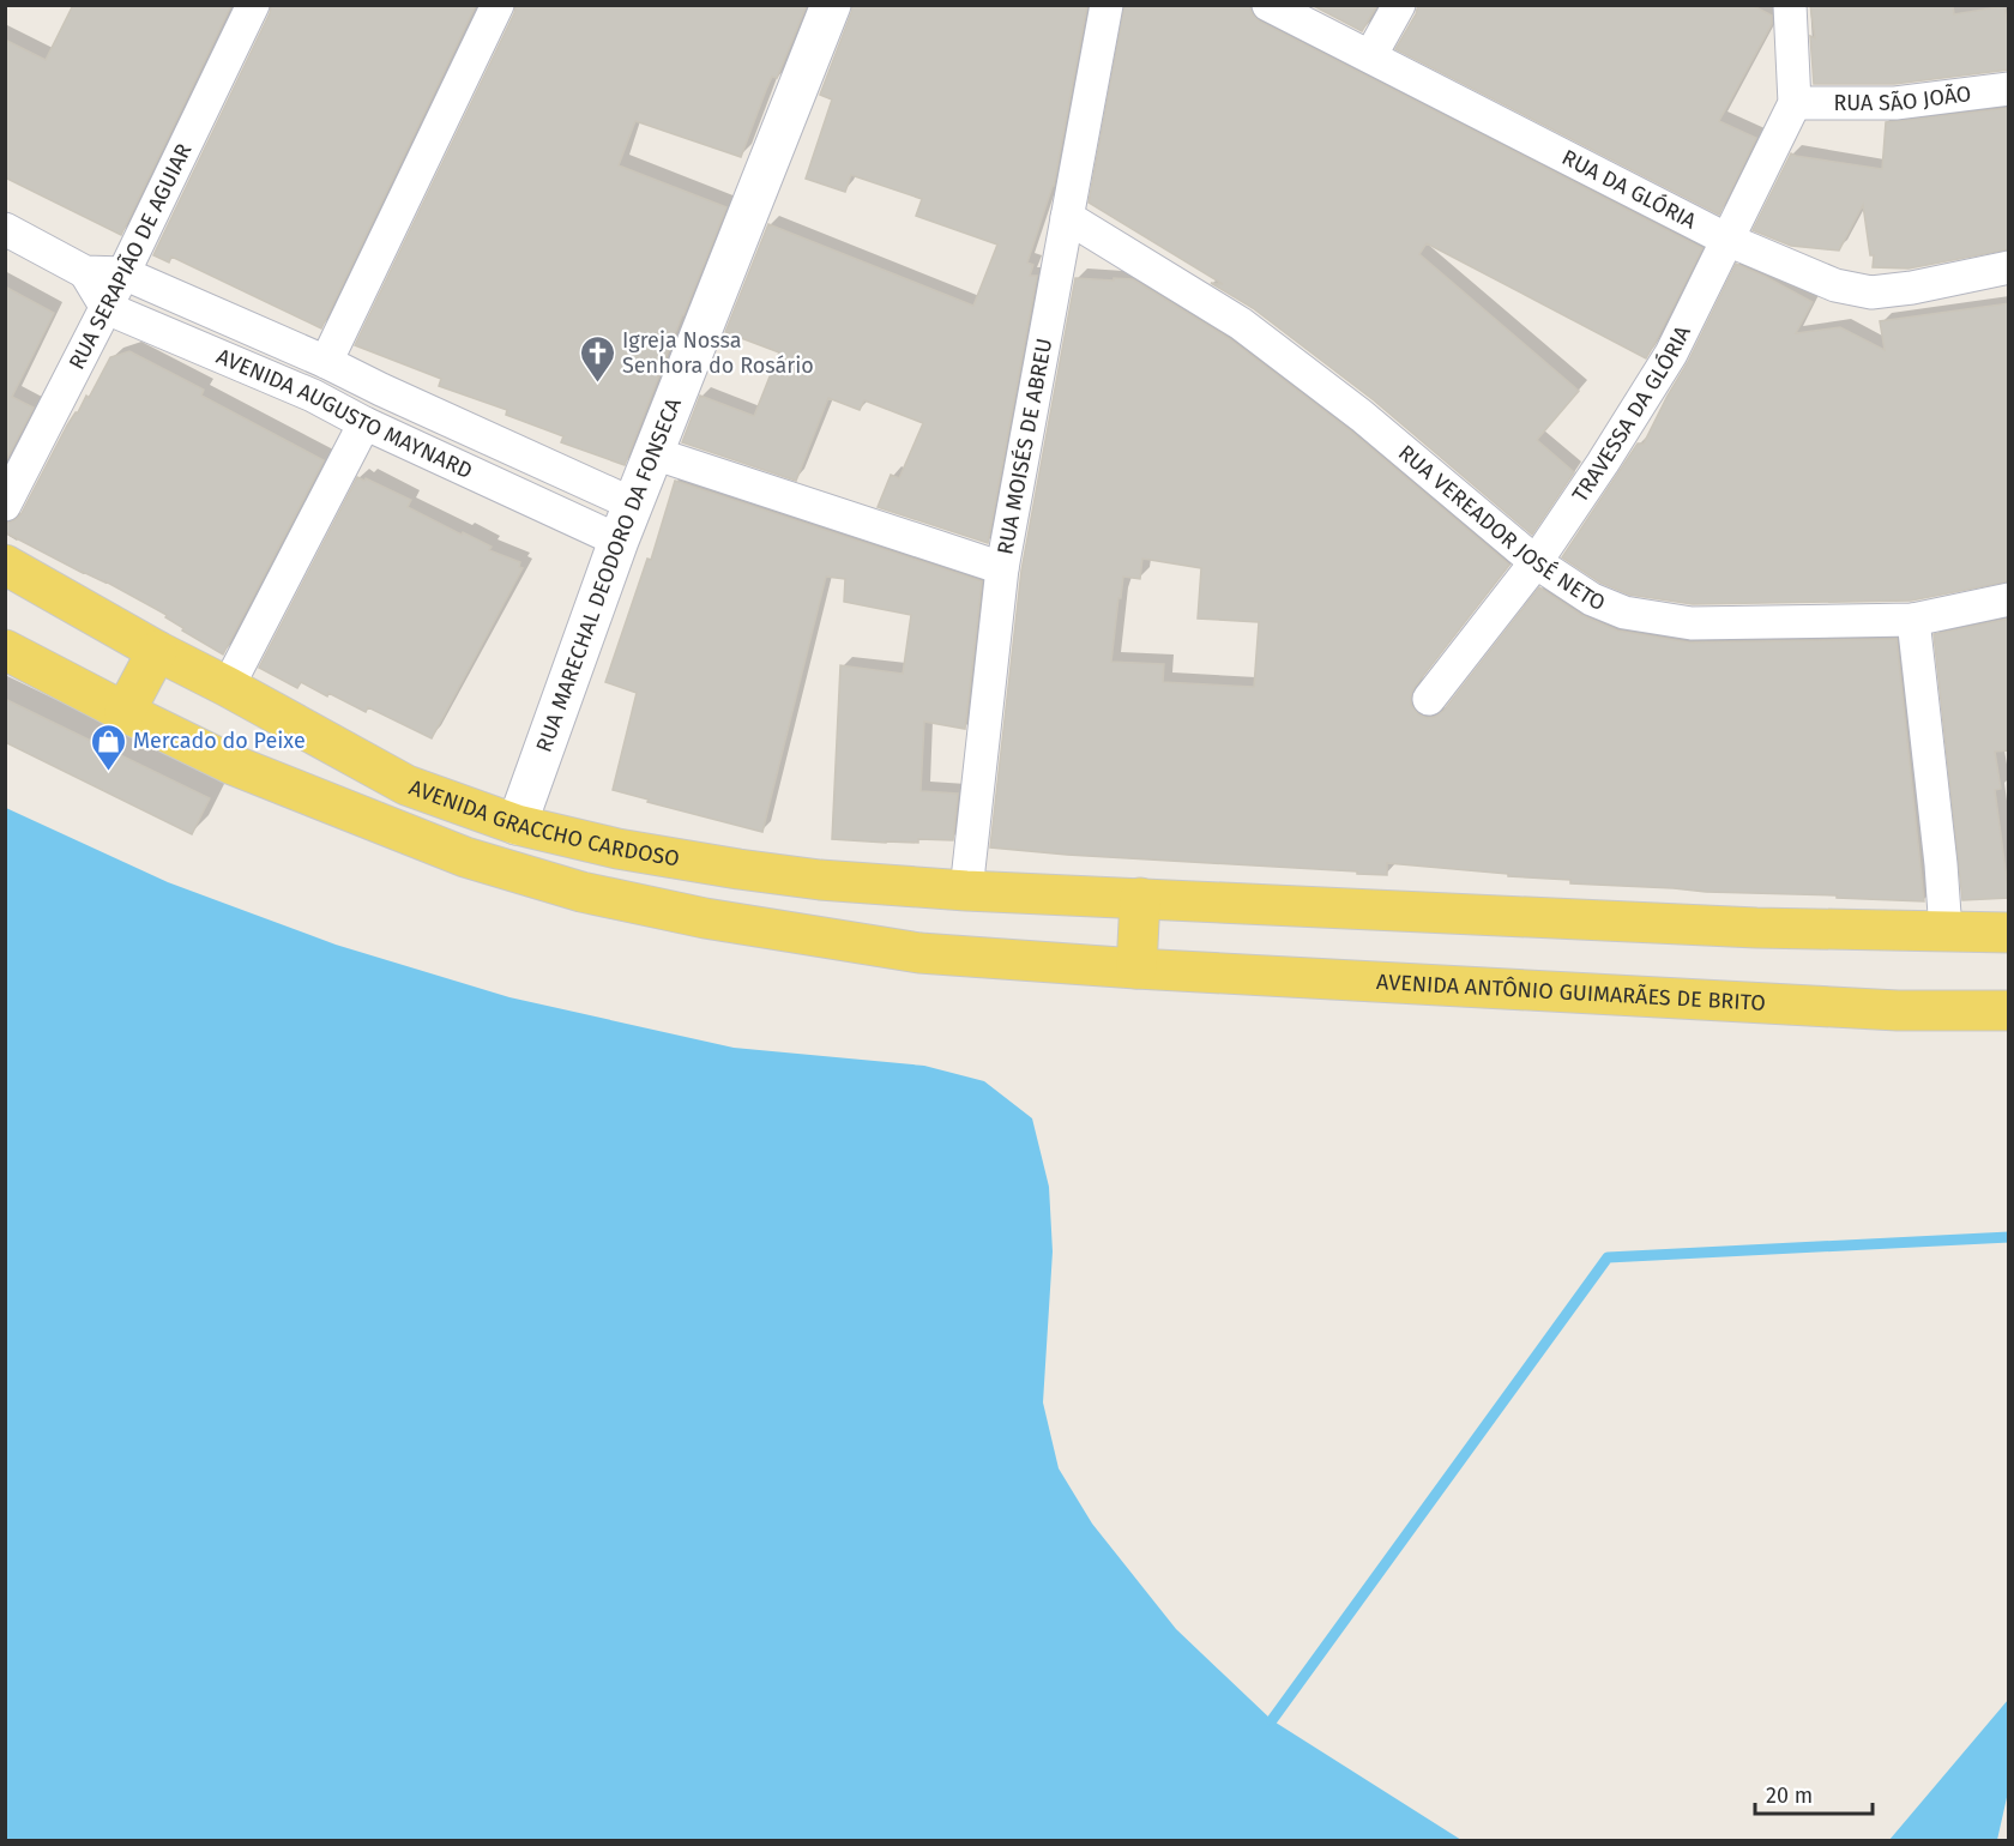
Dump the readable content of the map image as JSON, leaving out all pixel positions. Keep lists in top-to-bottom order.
{
  "streets": {
    "main road": ["AVENIDA GRACCHO CARDOSO", "AVENIDA ANTÔNIO GUIMARÃES DE BRITO"],
    "street": [
      "RUA SÃO JOÃO",
      "RUA DA GLÓRIA",
      "RUA SERAPIÃO DE AGUIAR",
      "TRAVESSA DA GLÓRIA",
      "AVENIDA AUGUSTO MAYNARD",
      "RUA MOISÉS DE ABREU",
      "RUA VEREADOR JOSÉ NETO",
      "RUA MARECHAL DEODORO DA FONSECA"
    ]
  },
  "crossings": [
    ["RUA SÃO JOÃO", "TRAVESSA DA GLÓRIA"],
    ["RUA DA GLÓRIA", "TRAVESSA DA GLÓRIA"],
    ["RUA SERAPIÃO DE AGUIAR", "AVENIDA AUGUSTO MAYNARD"],
    ["TRAVESSA DA GLÓRIA", "RUA VEREADOR JOSÉ NETO"],
    ["AVENIDA AUGUSTO MAYNARD", "RUA MARECHAL DEODORO DA FONSECA"],
    ["RUA MOISÉS DE ABREU", "RUA VEREADOR JOSÉ NETO"],
    ["RUA MOISÉS DE ABREU", "AVENIDA GRACCHO CARDOSO"],
    ["RUA MARECHAL DEODORO DA FONSECA", "AVENIDA GRACCHO CARDOSO"]
  ],
  "places": {
    "church": ["Igreja Nossa Senhora do Rosário"],
    "shop": ["Mercado do Peixe"]
  },
  "scale_bar": "20 m"
}
